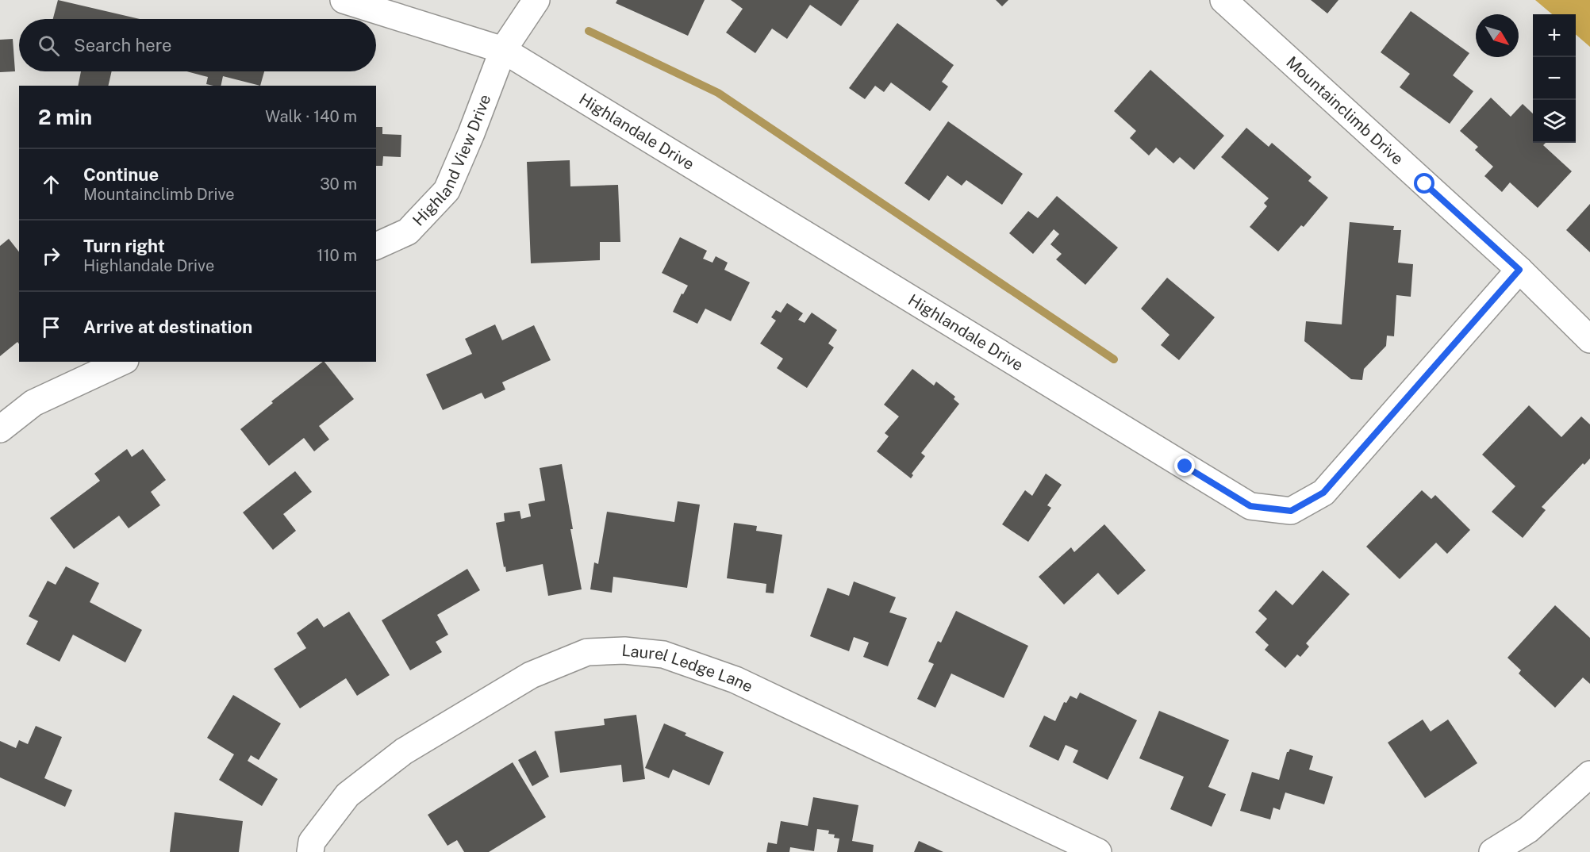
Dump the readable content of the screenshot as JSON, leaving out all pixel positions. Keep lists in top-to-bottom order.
{
  "streets": {
    "street": [
      "Mountainclimb Drive",
      "Highlandale Drive",
      "Highland View Drive",
      "Laurel Ledge Lane"
    ]
  },
  "crossings": [
    ["Mountainclimb Drive", "Highlandale Drive"],
    ["Highlandale Drive", "Highland View Drive"]
  ],
  "north": "bottom right",
  "page": {
    "map_buttons": ["+", "−"],
    "search": "Search here",
    "heading": ["2 min", "Walk · 140 m"],
    "list": [
      ["Continue", "Mountainclimb Drive", "30 m"],
      ["Turn right", "Highlandale Drive", "110 m"],
      "Arrive at destination"
    ]
  }
}
